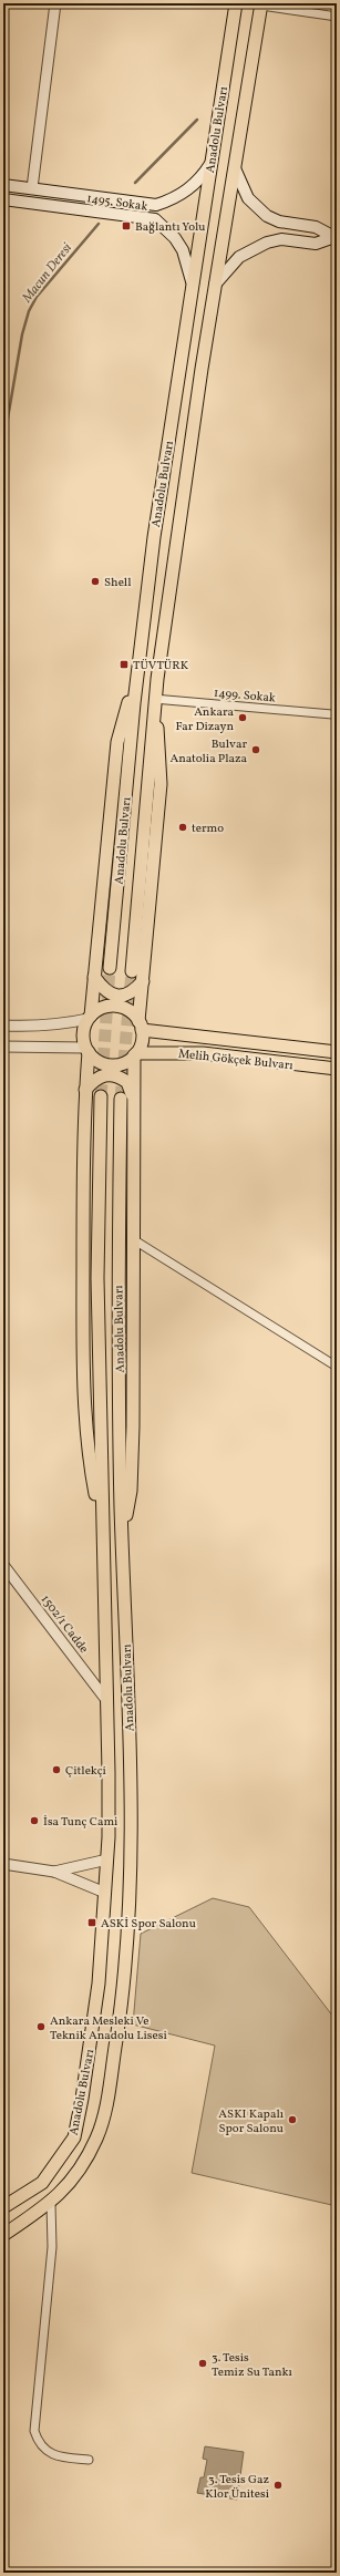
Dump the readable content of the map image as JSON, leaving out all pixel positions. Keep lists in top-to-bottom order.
{
  "streets": {
    "main road": ["Anadolu Bulvarı", "1495. Sokak", "Melih Gökçek Bulvarı"],
    "street": ["1499. Sokak", "1502/1 Cadde"]
  },
  "crossings": [
    ["Anadolu Bulvarı", "1495. Sokak"],
    ["Anadolu Bulvarı", "1499. Sokak"],
    ["Anadolu Bulvarı", "1502/1 Cadde"]
  ],
  "water": ["Macun Deresi"],
  "places": {
    "transit": ["Bağlantı Yolu", "TÜVTÜRK", "ASKİ Spor Salonu"],
    "other": [
      "Shell",
      "Ankara Far Dizayn",
      "Bulvar Anatolia Plaza",
      "termo",
      "Çitlekçi",
      "İsa Tunç Cami",
      "Ankara Mesleki Ve Teknik Anadolu Lisesi",
      "ASKI Kapalı Spor Salonu",
      "3. Tesis Temiz Su Tankı",
      "3. Tesis Gaz Klor Ünitesi"
    ]
  }
}
